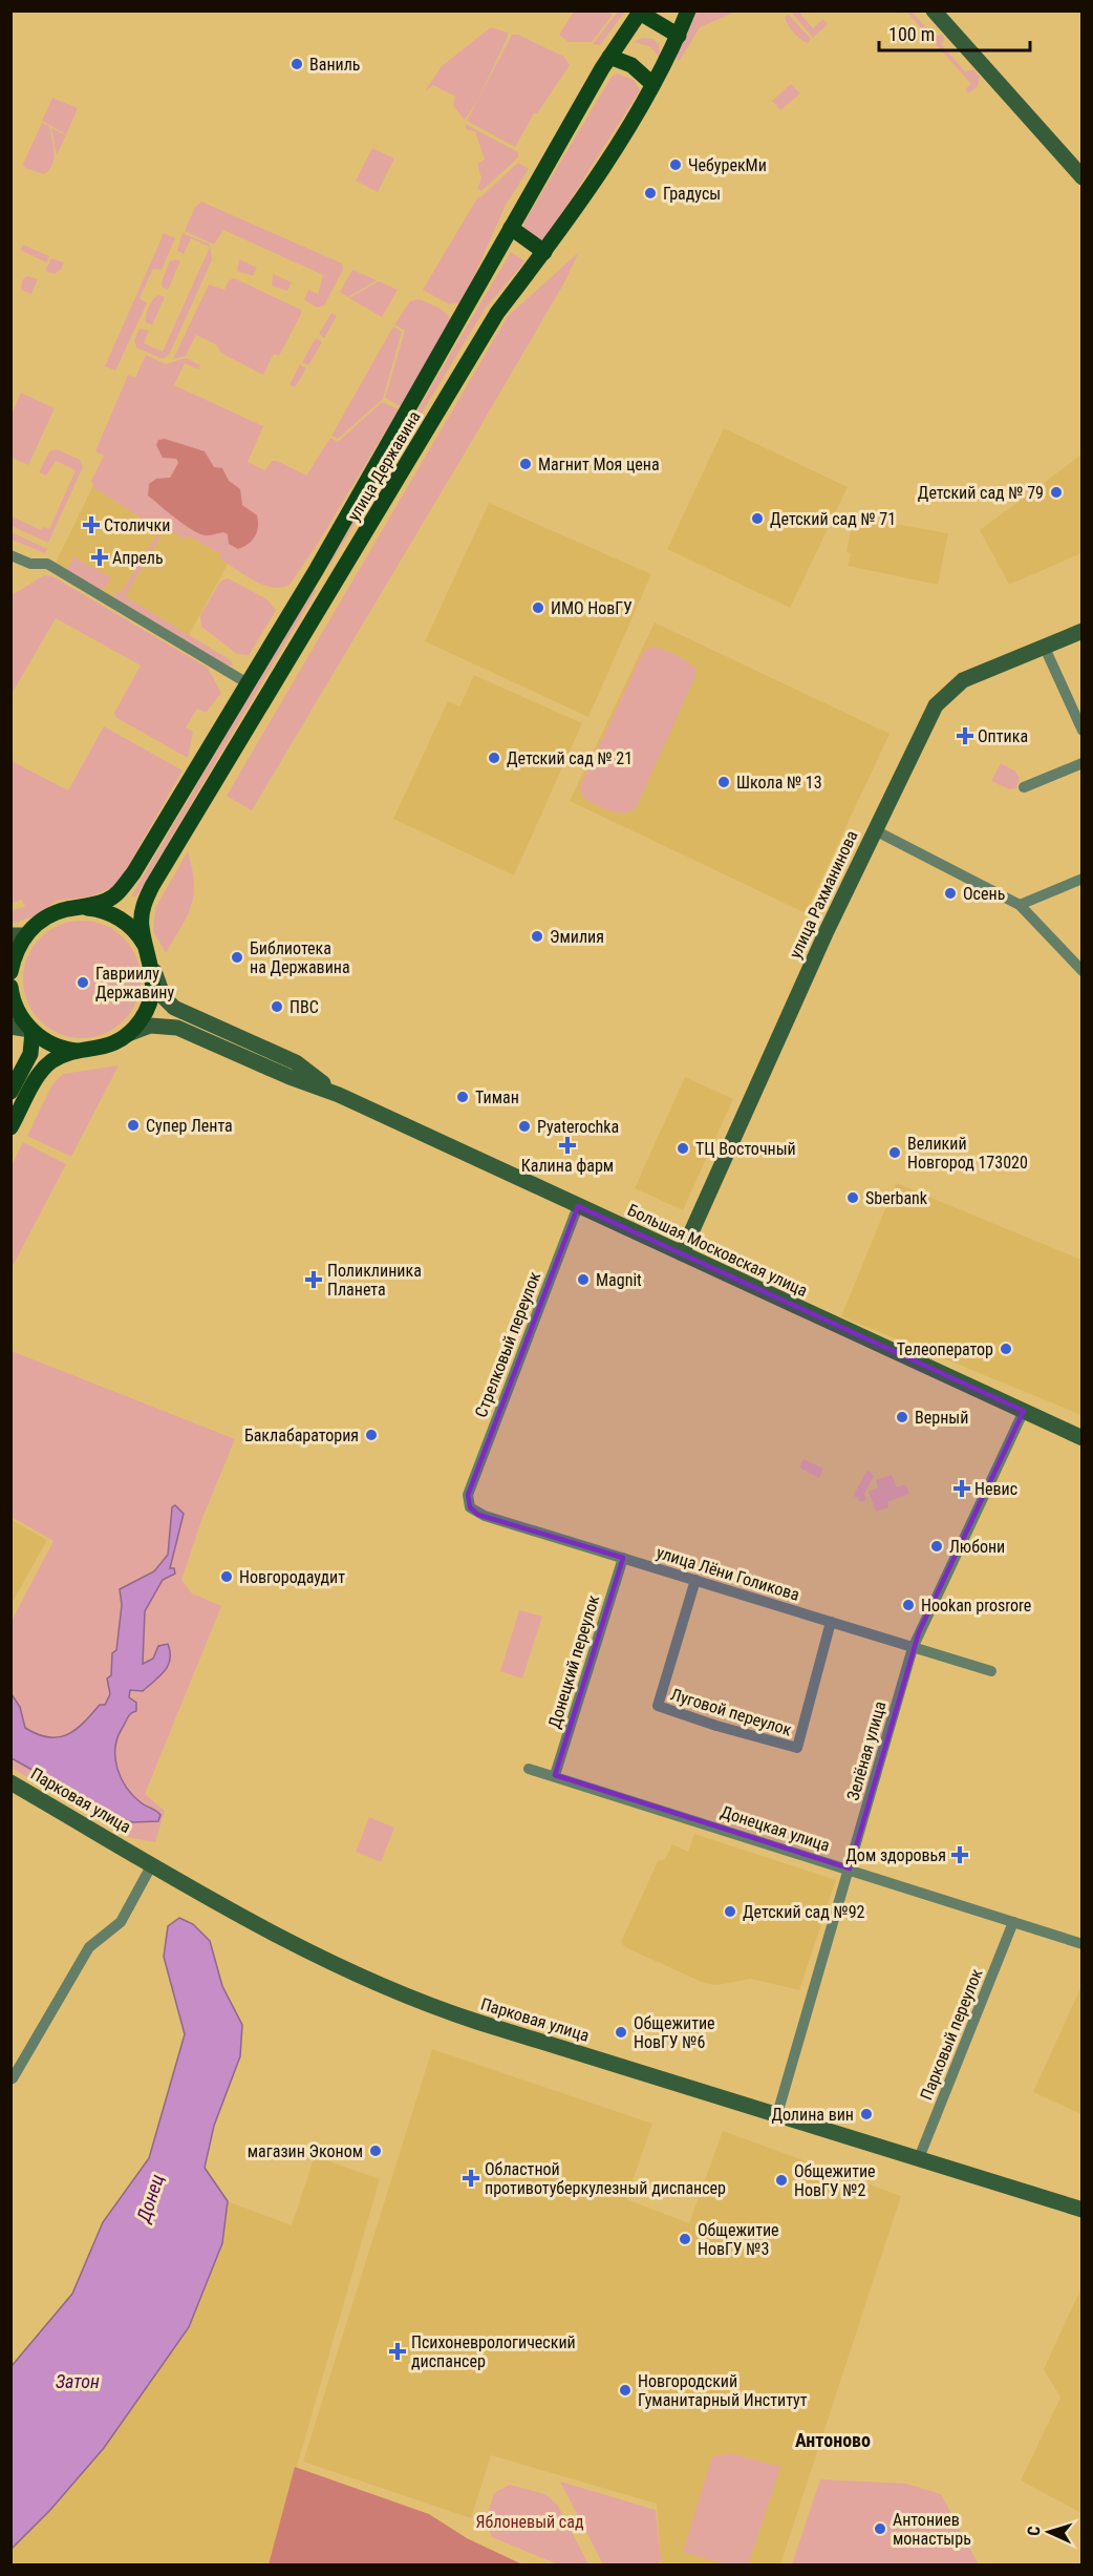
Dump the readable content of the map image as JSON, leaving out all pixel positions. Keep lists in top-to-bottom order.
{
  "streets": {
    "main road": ["улица Державина"],
    "street": [
      "улица Рахманинова",
      "Большая Московская улица",
      "Стрелковый переулок",
      "улица Лёни Голикова",
      "Донецкий переулок",
      "Луговой переулок",
      "Зелёная улица",
      "Парковая улица",
      "Донецкая улица",
      "Парковый переулок"
    ]
  },
  "crossings": [
    ["улица Державина", "Большая Московская улица"],
    ["улица Рахманинова", "Большая Московская улица"],
    ["Большая Московская улица", "Стрелковый переулок"],
    ["Большая Московская улица", "Зелёная улица"],
    ["Стрелковый переулок", "улица Лёни Голикова"],
    ["улица Лёни Голикова", "Донецкий переулок"],
    ["улица Лёни Голикова", "Луговой переулок"],
    ["улица Лёни Голикова", "Зелёная улица"],
    ["Донецкий переулок", "Донецкая улица"],
    ["Зелёная улица", "Парковая улица"],
    ["Зелёная улица", "Донецкая улица"],
    ["Парковая улица", "Парковый переулок"],
    ["Донецкая улица", "Парковый переулок"]
  ],
  "districts": ["Антоново"],
  "water": ["Донец", "Затон"],
  "parks": ["Яблоневый сад"],
  "places": {
    "other": [
      "Ваниль",
      "ЧебурекМи",
      "Градусы",
      "Магнит Моя цена",
      "Детский сад № 79",
      "Детский сад № 71",
      "ИМО НовГУ",
      "Детский сад № 21",
      "Школа № 13",
      "Осень",
      "Эмилия",
      "Библиотека на Державина",
      "Гавриилу Державину",
      "ПВС",
      "Тиман",
      "Супер Лента",
      "Pyaterochka",
      "ТЦ Восточный",
      "Великий Новгород 173020",
      "Sberbank",
      "Magnit",
      "Телеоператор",
      "Верный",
      "Баклабаратория",
      "Любони",
      "Новгородаудит",
      "Hookan prosrore",
      "Детский сад №92",
      "Общежитие НовГУ №6",
      "Долина вин",
      "магазин Эконом",
      "Общежитие НовГУ №2",
      "Общежитие НовГУ №3",
      "Новгородский Гуманитарный Институт",
      "Антониев монастырь"
    ],
    "health": [
      "Столички",
      "Апрель",
      "Оптика",
      "Калина фарм",
      "Поликлиника Планета",
      "Невис",
      "Дом здоровья",
      "Областной противотуберкулезный диспансер",
      "Психоневрологический диспансер"
    ]
  },
  "scale_bar": "100 m",
  "north": "left"
}
